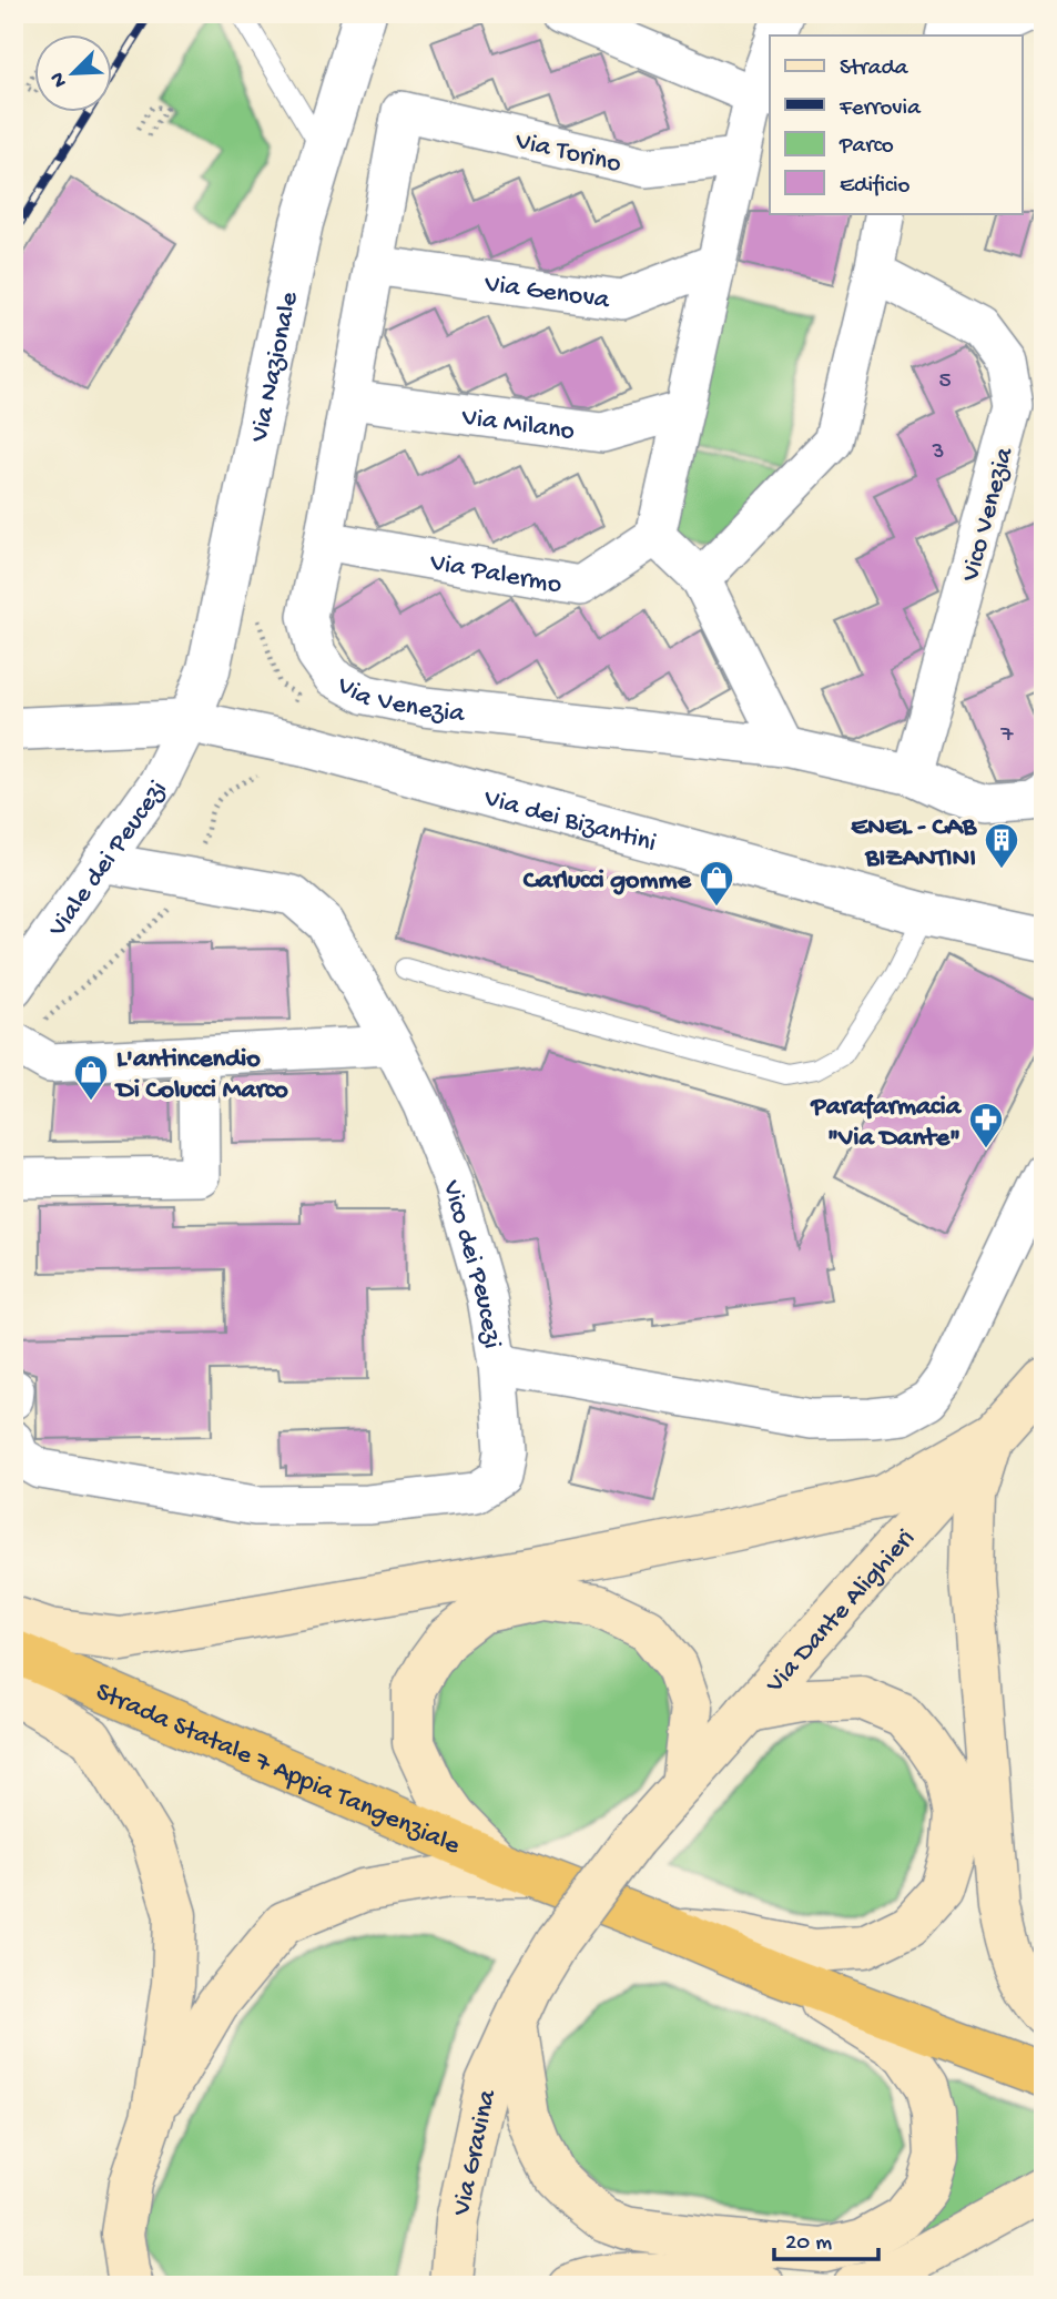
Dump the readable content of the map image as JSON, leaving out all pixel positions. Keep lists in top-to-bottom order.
{
  "streets": {
    "highway": ["Strada Statale 7 Appia Tangenziale"],
    "main road": ["Via Dante Alighieri", "Via Gravina"],
    "street": [
      "Via Torino",
      "Via Genova",
      "Via Nazionale",
      "Via Milano",
      "Vico Venezia",
      "Via Palermo",
      "Via Venezia",
      "Via dei Bizantini",
      "Viale dei Peucezi",
      "Vico dei Peucezi"
    ]
  },
  "crossings": [
    ["Via Torino", "Via Venezia"],
    ["Via Genova", "Via Venezia"],
    ["Via Nazionale", "Via dei Bizantini"],
    ["Via Nazionale", "Viale dei Peucezi"],
    ["Via Milano", "Via Venezia"],
    ["Vico Venezia", "Via Venezia"],
    ["Via Palermo", "Via Venezia"],
    ["Via dei Bizantini", "Viale dei Peucezi"],
    ["Viale dei Peucezi", "Vico dei Peucezi"],
    ["Via Dante Alighieri", "Via Gravina"]
  ],
  "places": {
    "building": ["ENEL - CAB BIZANTINI"],
    "shop": ["Carlucci gomme", "L'antincendio Di Colucci Marco"],
    "pharmacy": ["Parafarmacia \"Via Dante\""]
  },
  "house_numbers": ["5", "3", "7"],
  "legend": [
    "Strada",
    "Ferrovia",
    "Parco",
    "Edificio"
  ],
  "scale_bar": "20 m",
  "north": "bottom left"
}
